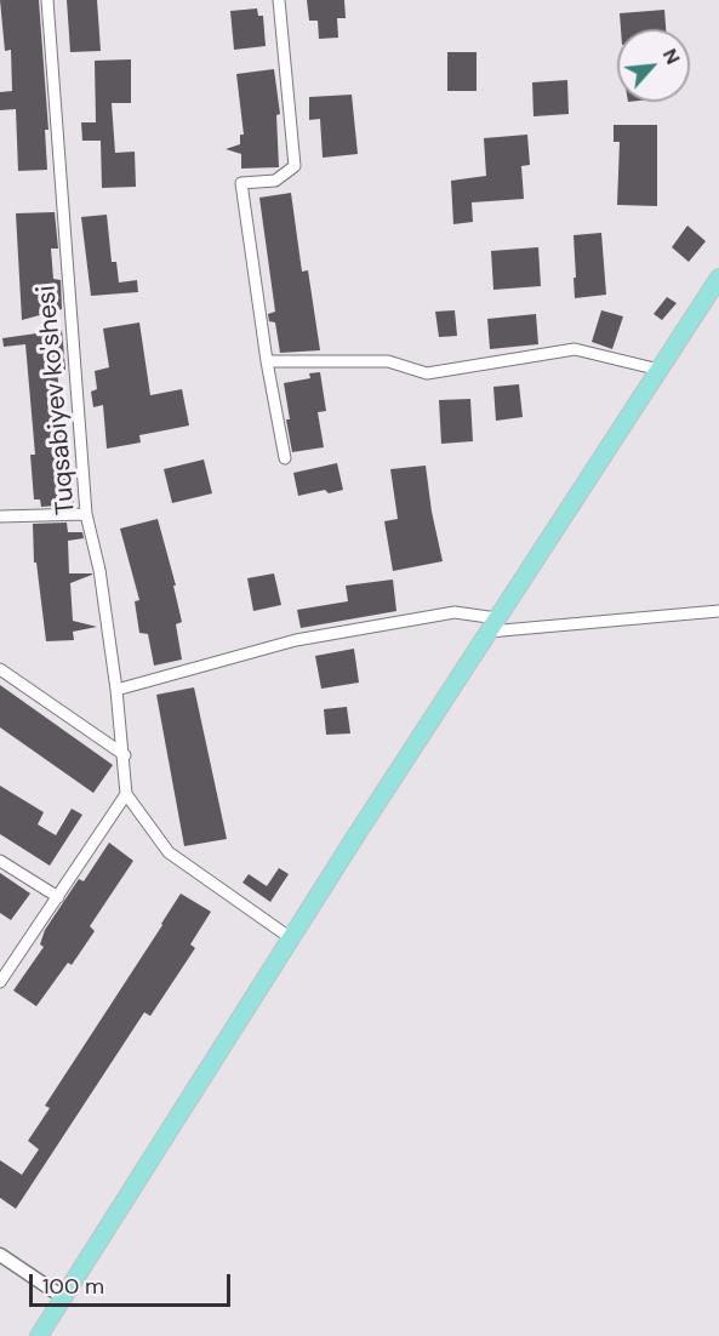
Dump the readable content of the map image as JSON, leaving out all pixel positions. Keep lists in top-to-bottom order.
{
  "streets": {
    "street": ["Tuqsabiyev ko'shesi"]
  },
  "scale_bar": "100 m",
  "north": "top right"
}
